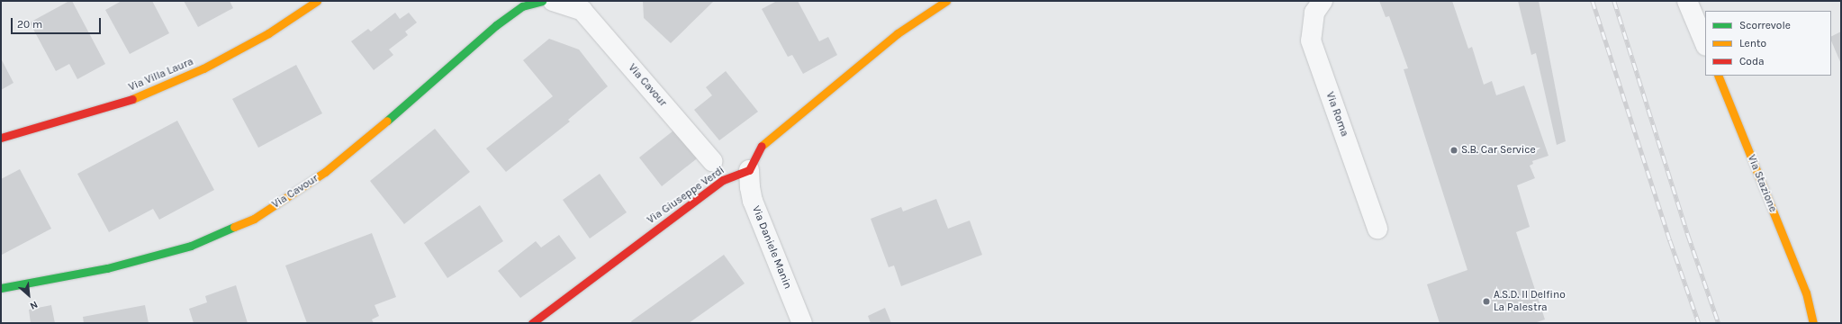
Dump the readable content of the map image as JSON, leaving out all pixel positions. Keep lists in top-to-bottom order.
{
  "streets": {
    "street": [
      "Via Villa Laura",
      "Via Cavour",
      "Via Roma",
      "Via Stazione",
      "Via Giuseppe Verdi",
      "Via Daniele Manin"
    ]
  },
  "crossings": [
    ["Via Giuseppe Verdi", "Via Daniele Manin"]
  ],
  "places": ["S.B. Car Service", "A.S.D. Il Delfino La Palestra"],
  "legend": ["Scorrevole", "Lento", "Coda"],
  "scale_bar": "20 m",
  "north": "bottom right"
}
